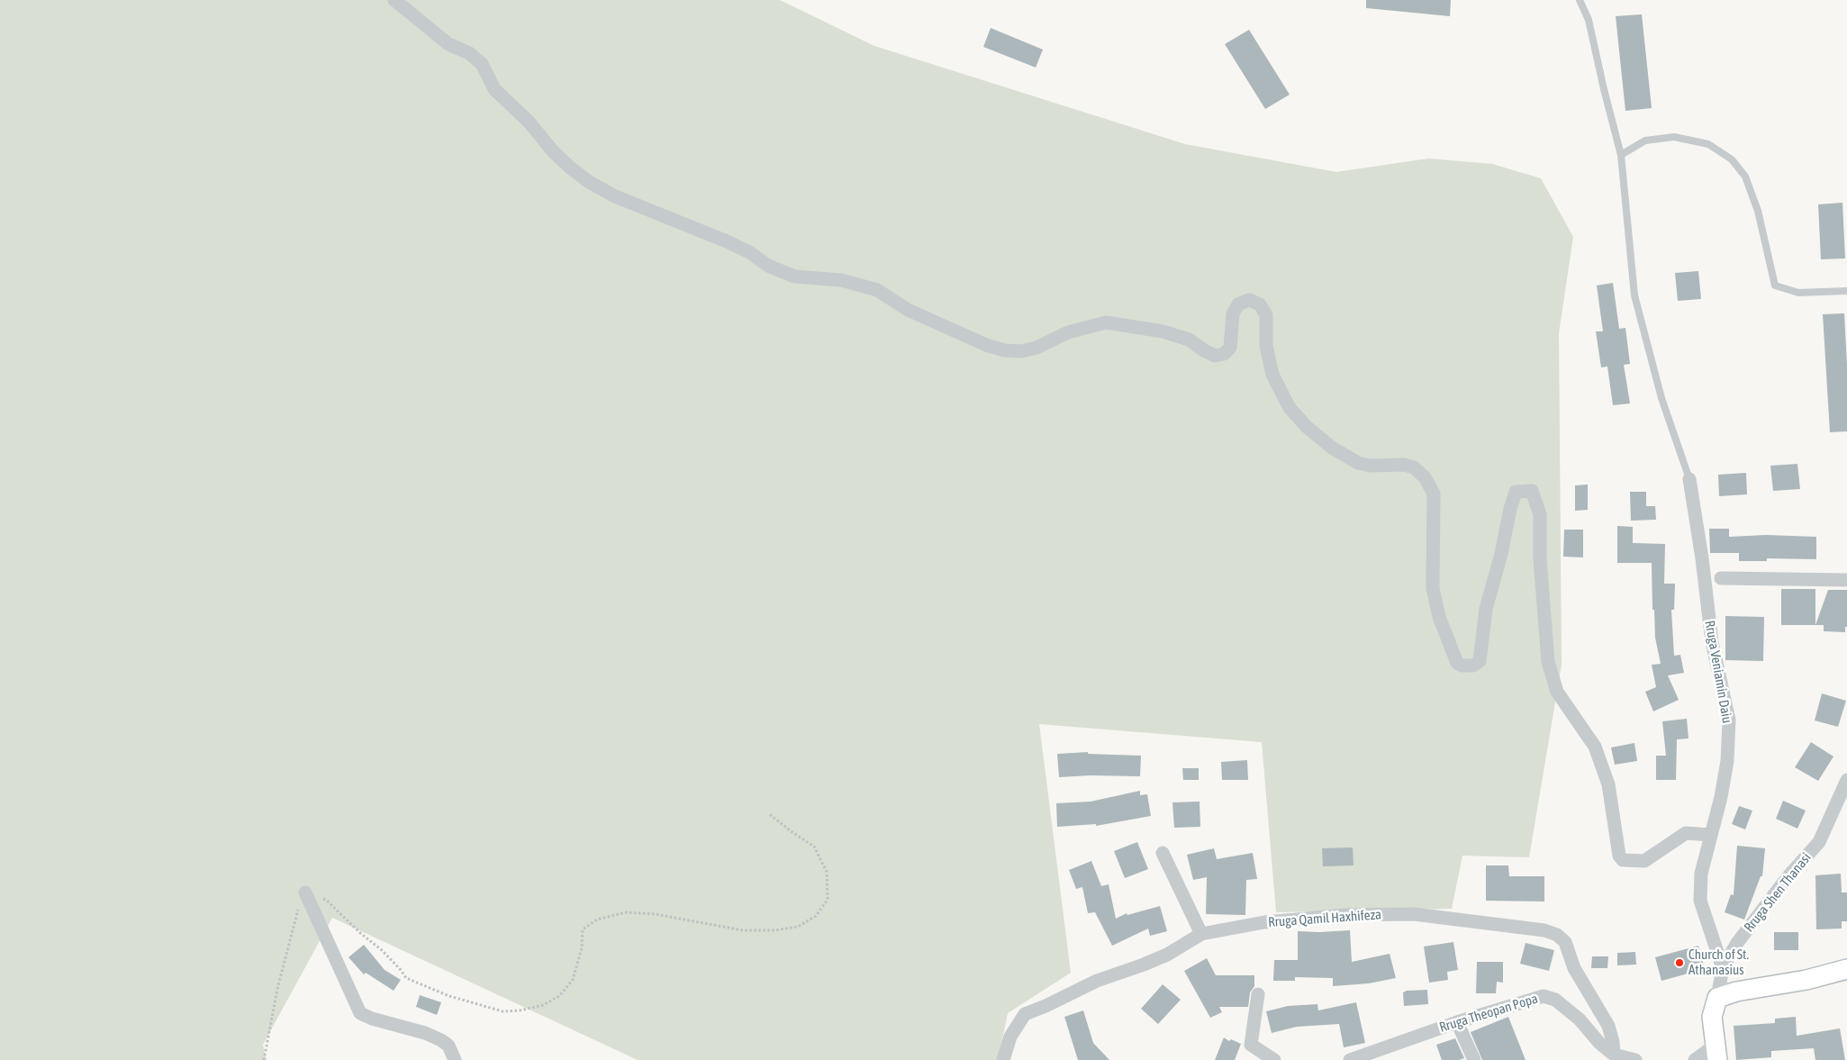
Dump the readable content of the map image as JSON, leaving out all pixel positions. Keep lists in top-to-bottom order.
{
  "streets": {
    "main road": ["Rruga Shen Thanasi"],
    "street": ["Rruga Veniamin Daiu", "Rruga Qamil Haxhifeza", "Rruga Theopan Popa"]
  },
  "crossings": [
    ["Rruga Veniamin Daiu", "Rruga Shen Thanasi"],
    ["Rruga Qamil Haxhifeza", "Rruga Theopan Popa"]
  ],
  "places": ["Church of St. Athanasius"]
}
